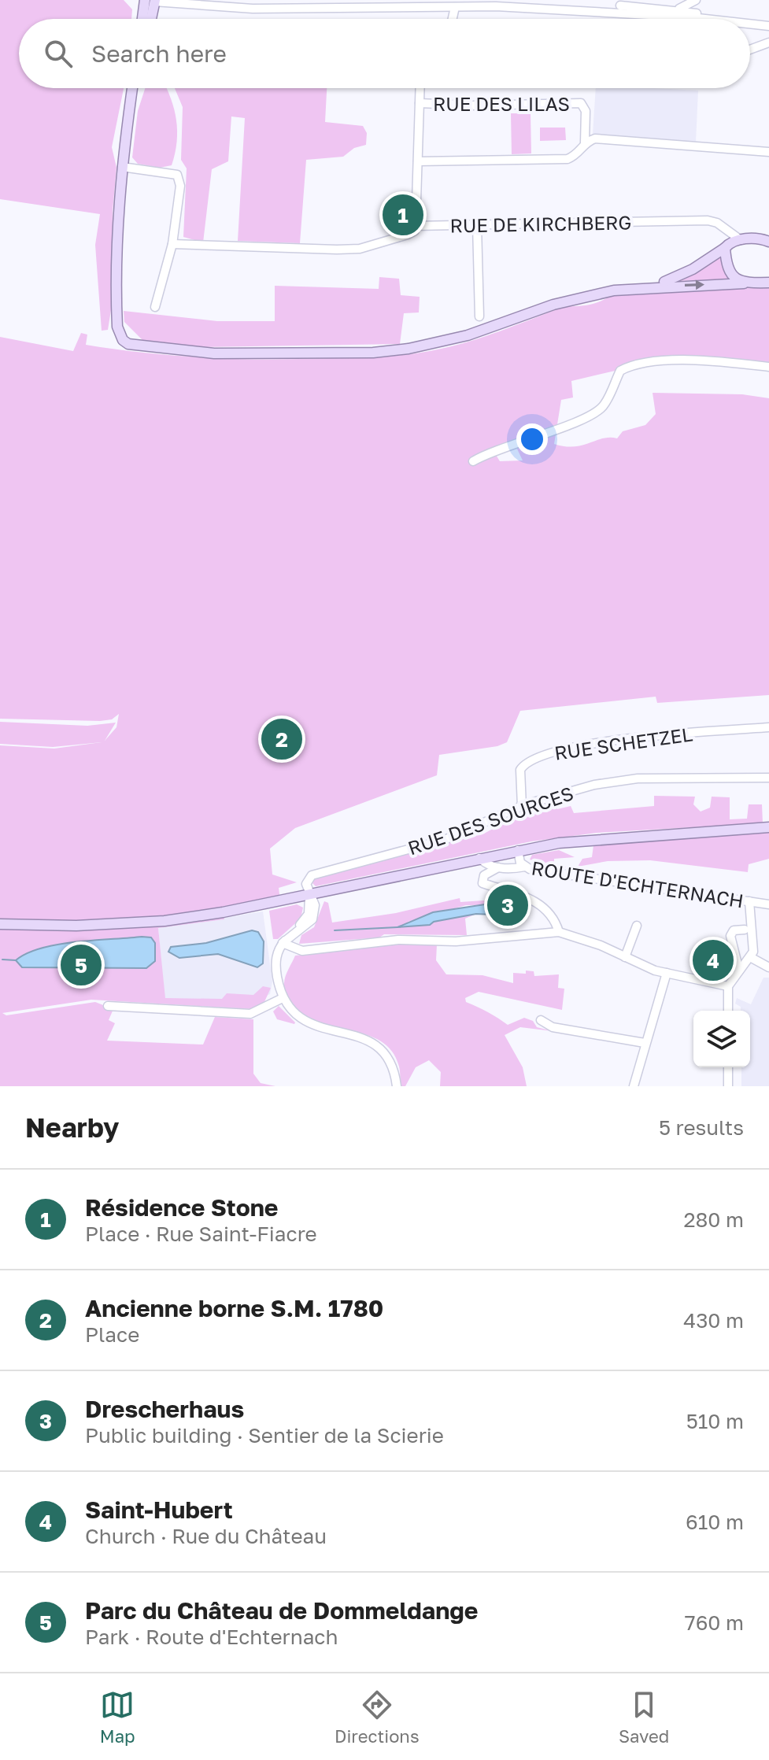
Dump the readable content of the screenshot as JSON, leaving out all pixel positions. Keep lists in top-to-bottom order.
{
  "streets": {
    "street": [
      "RUE DES LILAS",
      "RUE DE KIRCHBERG",
      "RUE SCHETZEL",
      "RUE DES SOURCES",
      "ROUTE D'ECHTERNACH"
    ]
  },
  "crossings": [
    ["RUE SCHETZEL", "RUE DES SOURCES"]
  ],
  "page": {
    "search": "Search here",
    "pins": [
      "1",
      "2",
      "3",
      "4",
      "5"
    ],
    "heading": ["Nearby", "5 results"],
    "list": [
      {
        "mark": "1",
        "name": "Résidence Stone",
        "note": "Place · Rue Saint-Fiacre",
        "value": "280 m"
      },
      {
        "mark": "2",
        "name": "Ancienne borne S.M. 1780",
        "note": "Place",
        "value": "430 m"
      },
      {
        "mark": "3",
        "name": "Drescherhaus",
        "note": "Public building · Sentier de la Scierie",
        "value": "510 m"
      },
      {
        "mark": "4",
        "name": "Saint-Hubert",
        "note": "Church · Rue du Château",
        "value": "610 m"
      },
      {
        "mark": "5",
        "name": "Parc du Château de Dommeldange",
        "note": "Park · Route d'Echternach",
        "value": "760 m"
      }
    ],
    "nav": ["Map", "Directions", "Saved"]
  }
}
